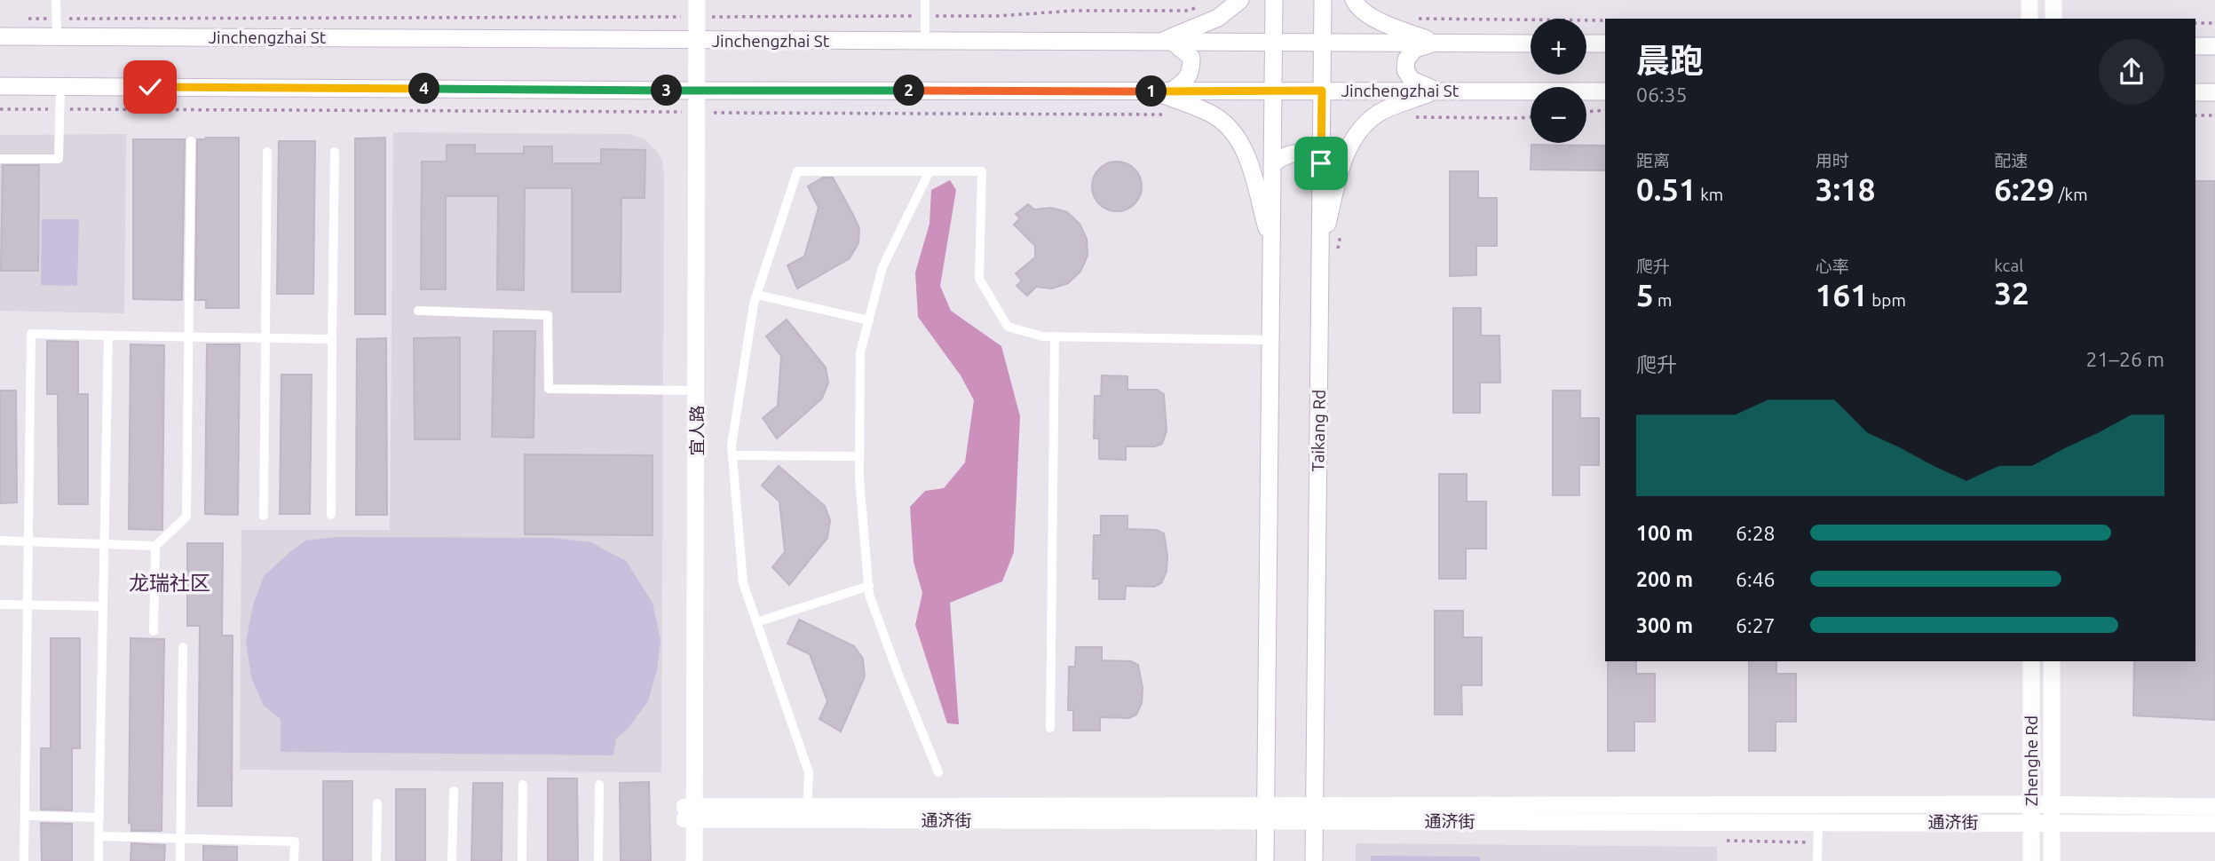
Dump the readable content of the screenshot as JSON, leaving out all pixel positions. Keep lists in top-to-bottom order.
{
  "streets": {
    "main road": [
      "Jinchengzhai St",
      "宜人路",
      "Taikang Rd",
      "Zhenghe Rd",
      "通济街"
    ]
  },
  "crossings": [
    ["Jinchengzhai St", "宜人路"],
    ["Jinchengzhai St", "Taikang Rd"],
    ["宜人路", "通济街"],
    ["Taikang Rd", "通济街"],
    ["Zhenghe Rd", "通济街"]
  ],
  "districts": ["龙瑞社区"],
  "page": {
    "map_buttons": ["+", "−"],
    "heading": ["晨跑", "06:35"],
    "pins": [
      "4",
      "2",
      "3",
      "1"
    ],
    "stats": [
      ["距离", "0.51 km"],
      ["用时", "3:18"],
      ["配速", "6:29 /km"],
      ["爬升", "5 m"],
      ["心率", "161 bpm"],
      ["kcal", "32"]
    ],
    "chart": ["爬升", "21–26 m"],
    "list": [
      {
        "name": "100 m",
        "note": "6:28"
      },
      {
        "name": "200 m",
        "note": "6:46"
      },
      {
        "name": "300 m",
        "note": "6:27"
      }
    ]
  }
}
